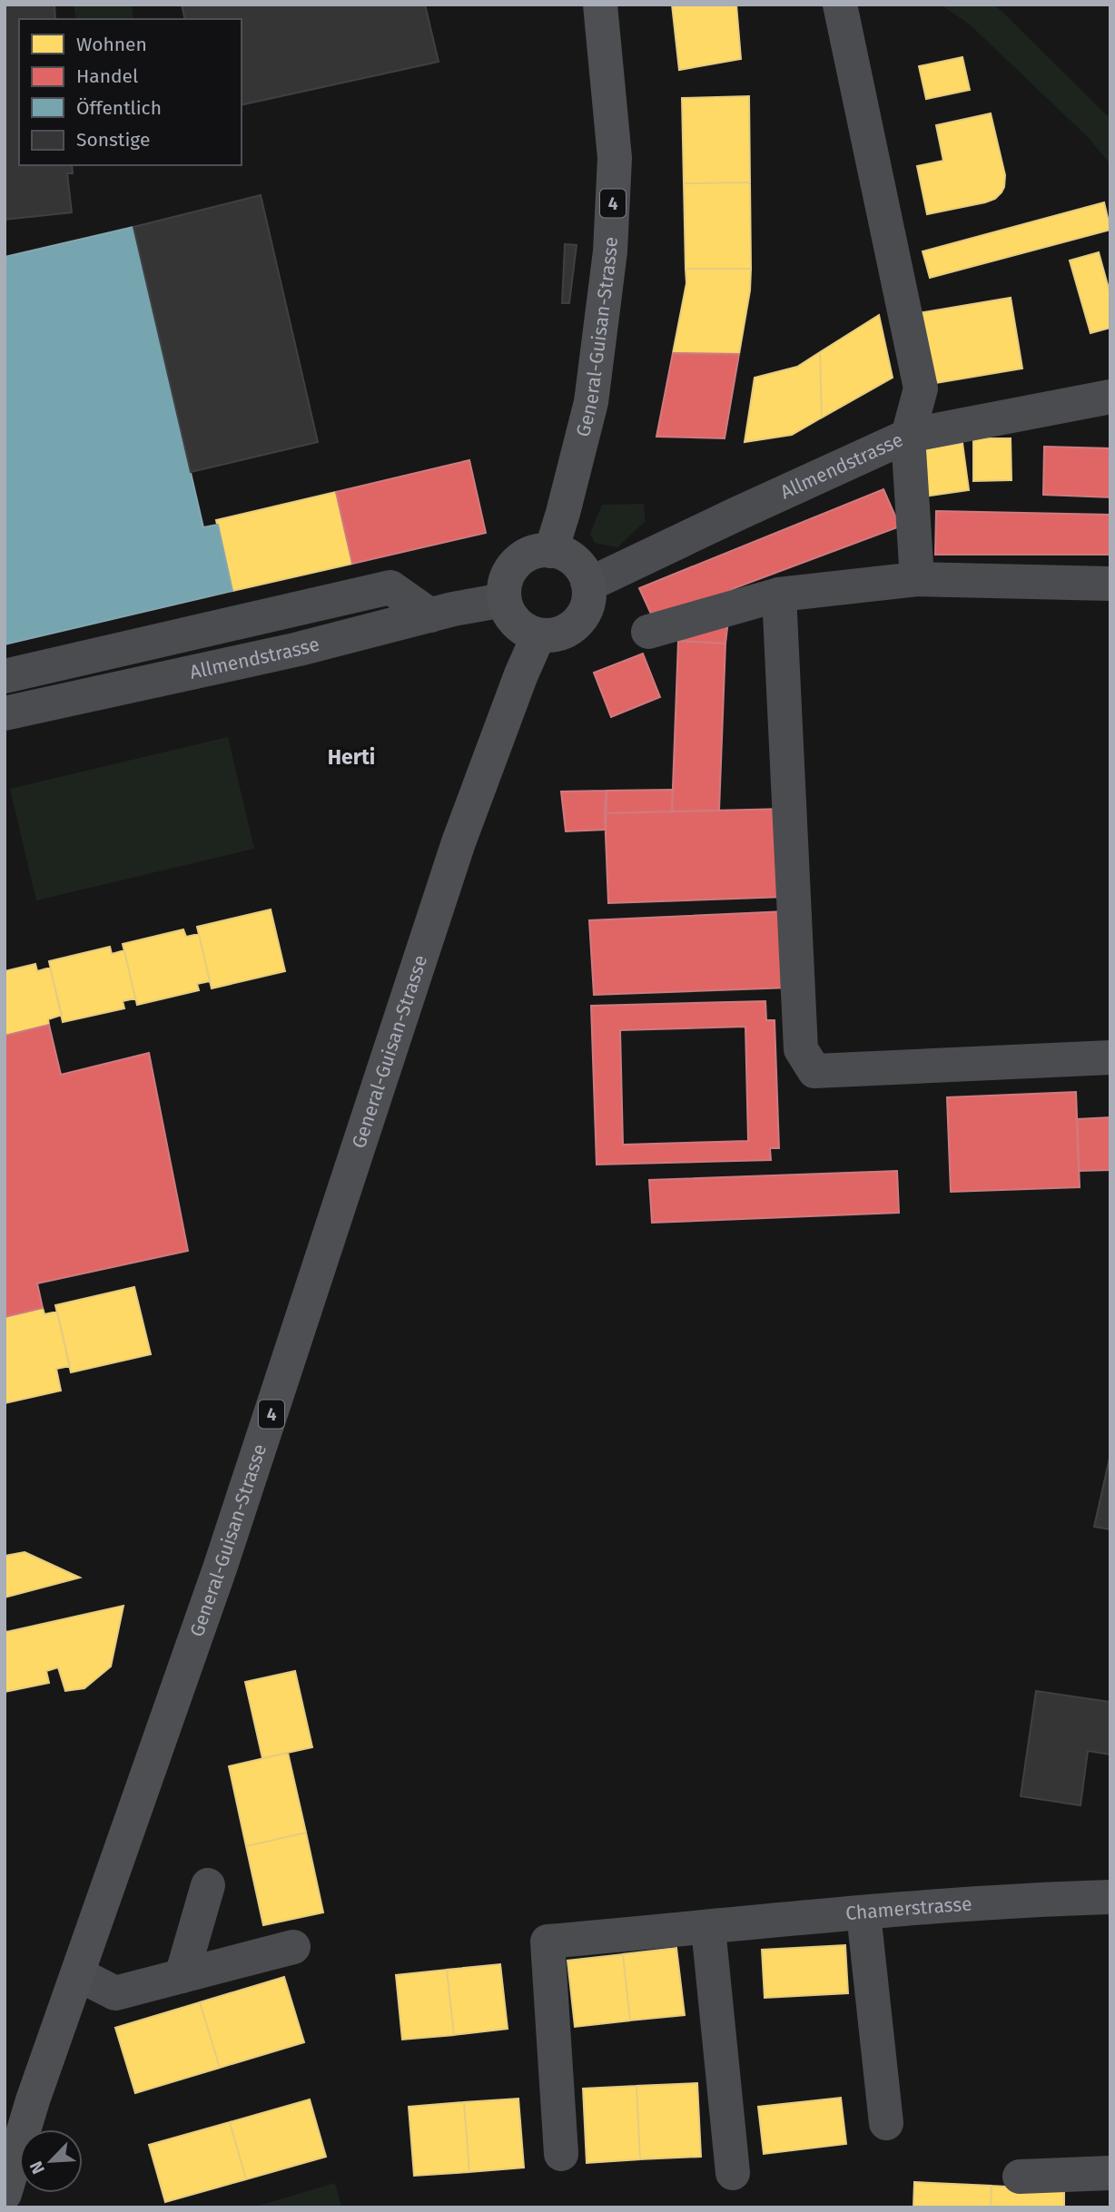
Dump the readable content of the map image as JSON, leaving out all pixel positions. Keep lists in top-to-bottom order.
{
  "streets": {
    "main road": ["4", "General-Guisan-Strasse"],
    "street": ["Allmendstrasse", "Chamerstrasse"]
  },
  "crossings": [
    ["General-Guisan-Strasse", "Allmendstrasse"]
  ],
  "districts": ["Herti"],
  "legend": [
    "Wohnen",
    "Handel",
    "Öffentlich",
    "Sonstige"
  ],
  "north": "bottom left"
}
